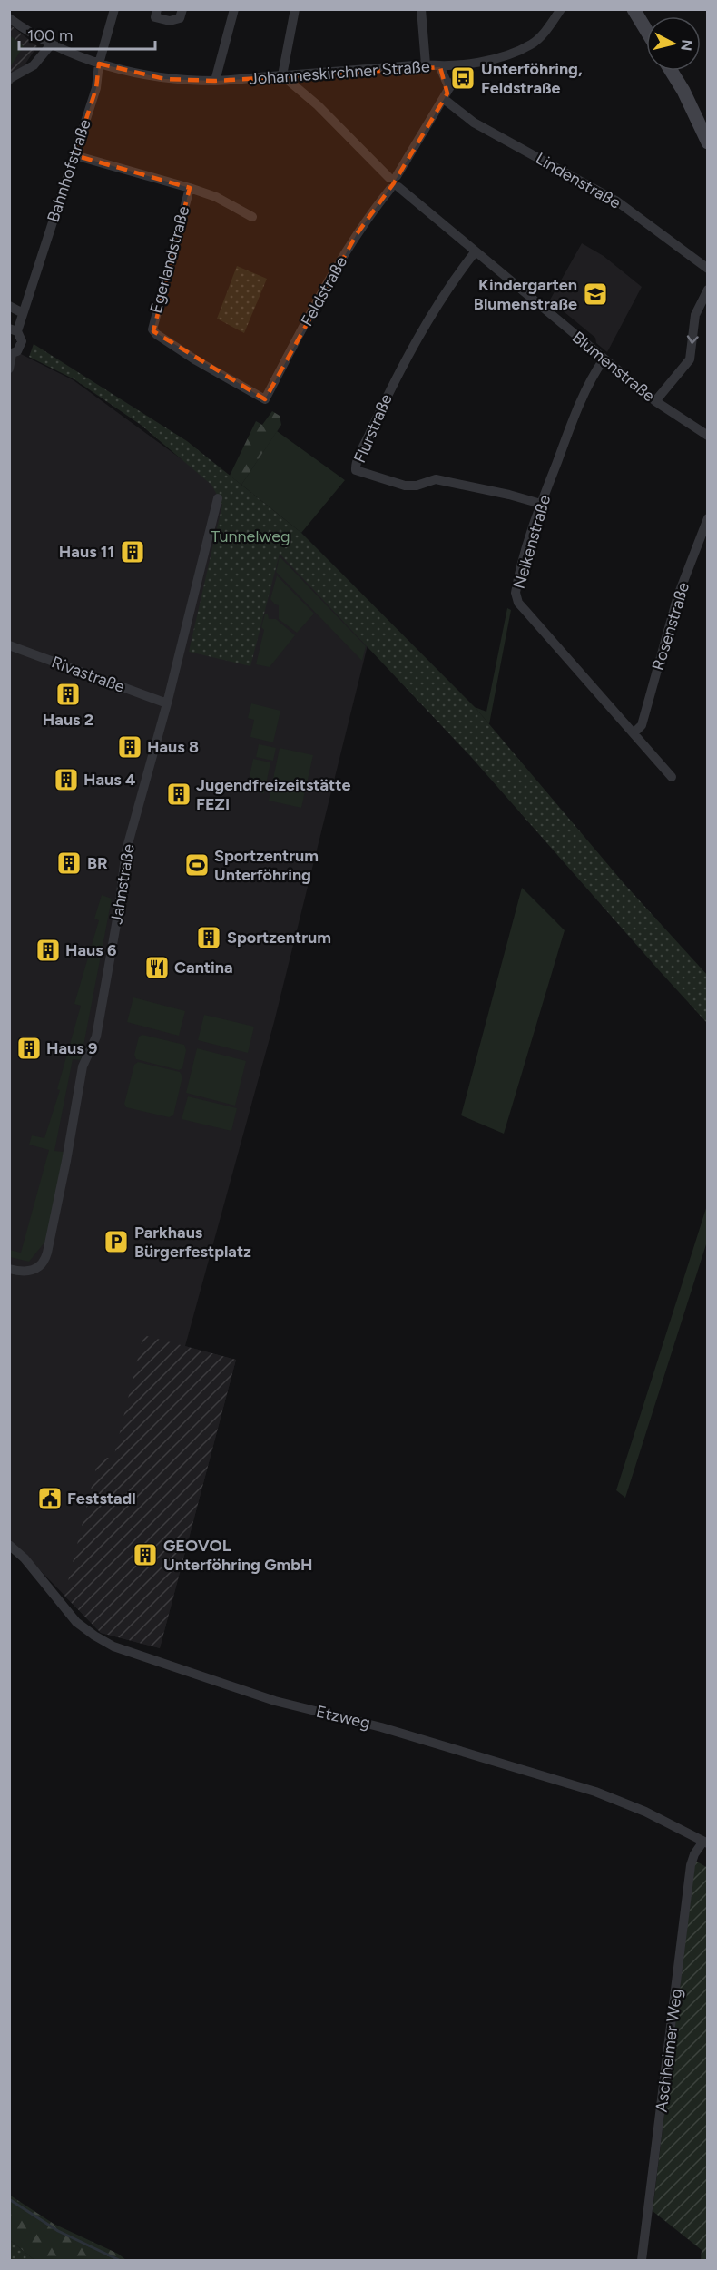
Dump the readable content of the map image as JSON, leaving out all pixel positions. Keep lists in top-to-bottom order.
{
  "streets": {
    "street": [
      "Johanneskirchner Straße",
      "Bahnhofstraße",
      "Lindenstraße",
      "Egerlandstraße",
      "Feldstraße",
      "Blumenstraße",
      "Flurstraße",
      "Nelkenstraße",
      "Rosenstraße",
      "Rivastraße",
      "Jahnstraße",
      "Etzweg",
      "Aschheimer Weg"
    ]
  },
  "crossings": [
    ["Johanneskirchner Straße", "Bahnhofstraße"],
    ["Egerlandstraße", "Feldstraße"],
    ["Feldstraße", "Blumenstraße"],
    ["Blumenstraße", "Flurstraße"],
    ["Blumenstraße", "Nelkenstraße"],
    ["Flurstraße", "Nelkenstraße"],
    ["Nelkenstraße", "Rosenstraße"],
    ["Rivastraße", "Jahnstraße"],
    ["Etzweg", "Aschheimer Weg"]
  ],
  "parks": ["Tunnelweg"],
  "places": {
    "bus stop": ["Unterföhring, Feldstraße"],
    "school or university": ["Kindergarten Blumenstraße"],
    "building": [
      "Haus 11",
      "Haus 2",
      "Haus 8",
      "Haus 4",
      "Jugendfreizeitstätte FEZI",
      "BR",
      "Sportzentrum",
      "Haus 6",
      "Haus 9",
      "GEOVOL Unterföhring GmbH"
    ],
    "sports": ["Sportzentrum Unterföhring"],
    "restaurant": ["Cantina"],
    "parking": ["Parkhaus Bürgerfestplatz"],
    "public building": ["Feststadl"]
  },
  "scale_bar": "100 m",
  "north": "right"
}
